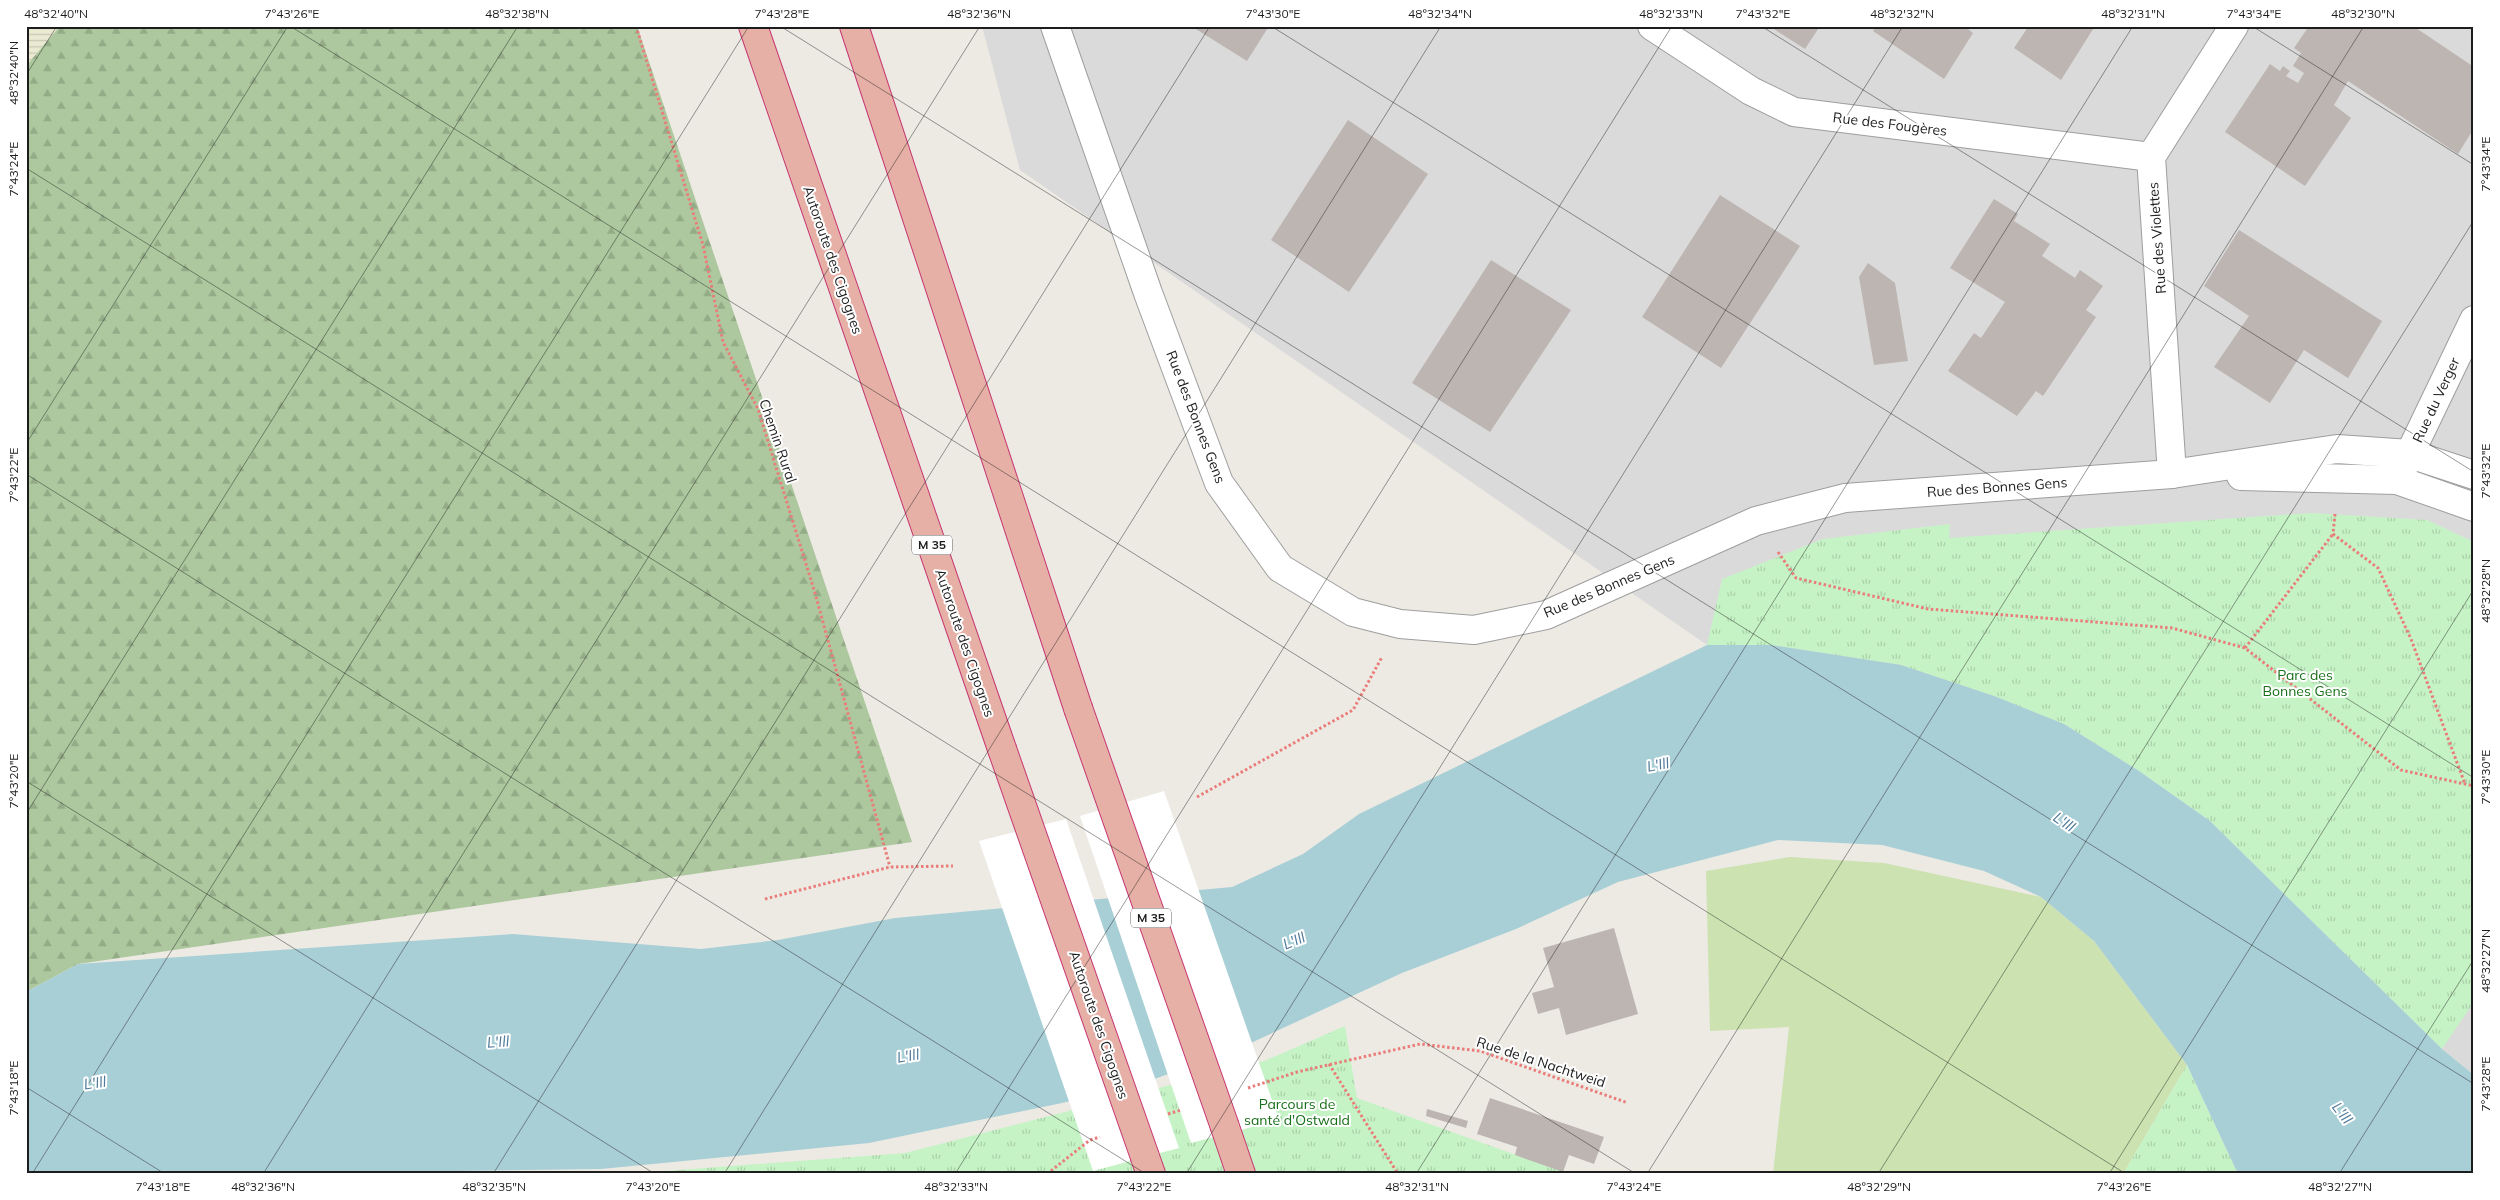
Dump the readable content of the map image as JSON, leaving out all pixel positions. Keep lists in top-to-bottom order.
{
  "streets": {
    "highway": ["Autoroute des Cigognes", "M 35"],
    "street": [
      "Rue des Fougères",
      "Rue des Violettes",
      "Rue du Verger",
      "Rue des Bonnes Gens"
    ],
    "path": ["Chemin Rural", "Rue de la Nachtweid"]
  },
  "crossings": [
    ["Rue des Fougères", "Rue des Violettes"],
    ["Rue des Violettes", "Rue des Bonnes Gens"],
    ["Rue du Verger", "Rue des Bonnes Gens"]
  ],
  "water": ["L'Ill"],
  "parks": ["Parc des Bonnes Gens", "Parcours de santé d'Ostwald"],
  "coordinates": [
    "48°32'40\"N",
    "7°43'26\"E",
    "48°32'38\"N",
    "7°43'28\"E",
    "48°32'36\"N",
    "7°43'30\"E",
    "48°32'34\"N",
    "48°32'33\"N",
    "7°43'32\"E",
    "48°32'32\"N",
    "48°32'31\"N",
    "7°43'34\"E",
    "48°32'30\"N",
    "7°43'24\"E",
    "7°43'22\"E",
    "48°32'28\"N",
    "7°43'20\"E",
    "48°32'27\"N",
    "7°43'18\"E",
    "48°32'35\"N",
    "48°32'29\"N"
  ]
}
